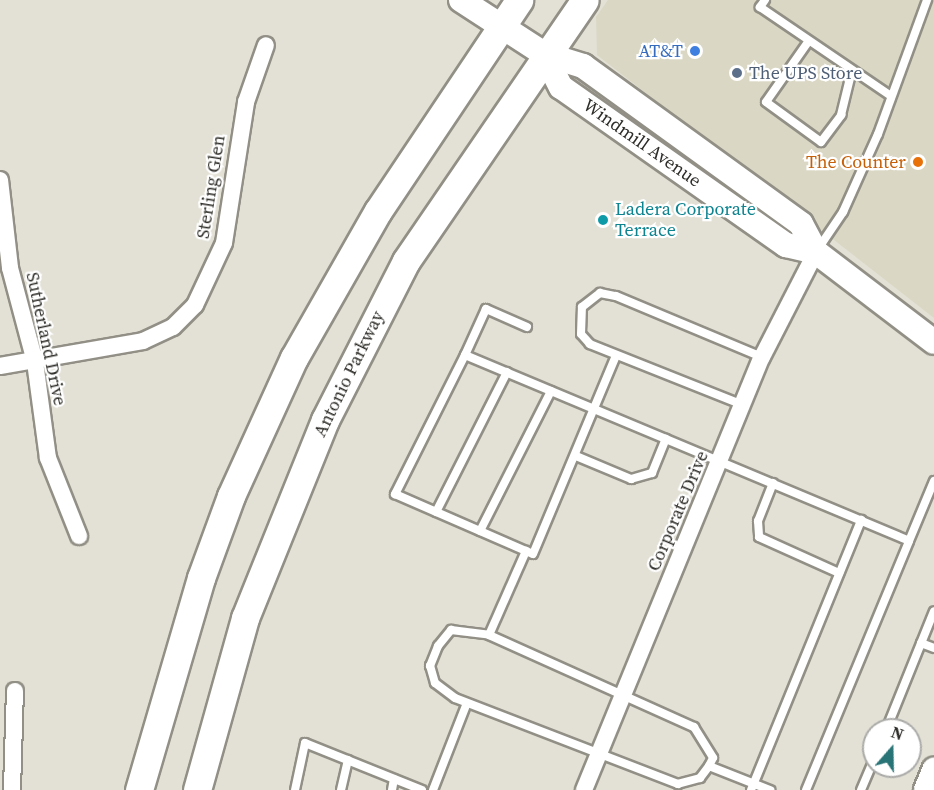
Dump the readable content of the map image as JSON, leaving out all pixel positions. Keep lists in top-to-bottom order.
{
  "streets": {
    "main road": ["Antonio Parkway"],
    "street": [
      "Windmill Avenue",
      "Sterling Glen",
      "Sutherland Drive",
      "Corporate Drive"
    ]
  },
  "crossings": [
    ["Windmill Avenue", "Antonio Parkway"],
    ["Windmill Avenue", "Corporate Drive"],
    ["Sterling Glen", "Sutherland Drive"]
  ],
  "places": [
    "AT&T",
    "The UPS Store",
    "The Counter",
    "Ladera Corporate Terrace"
  ],
  "north": "top"
}
